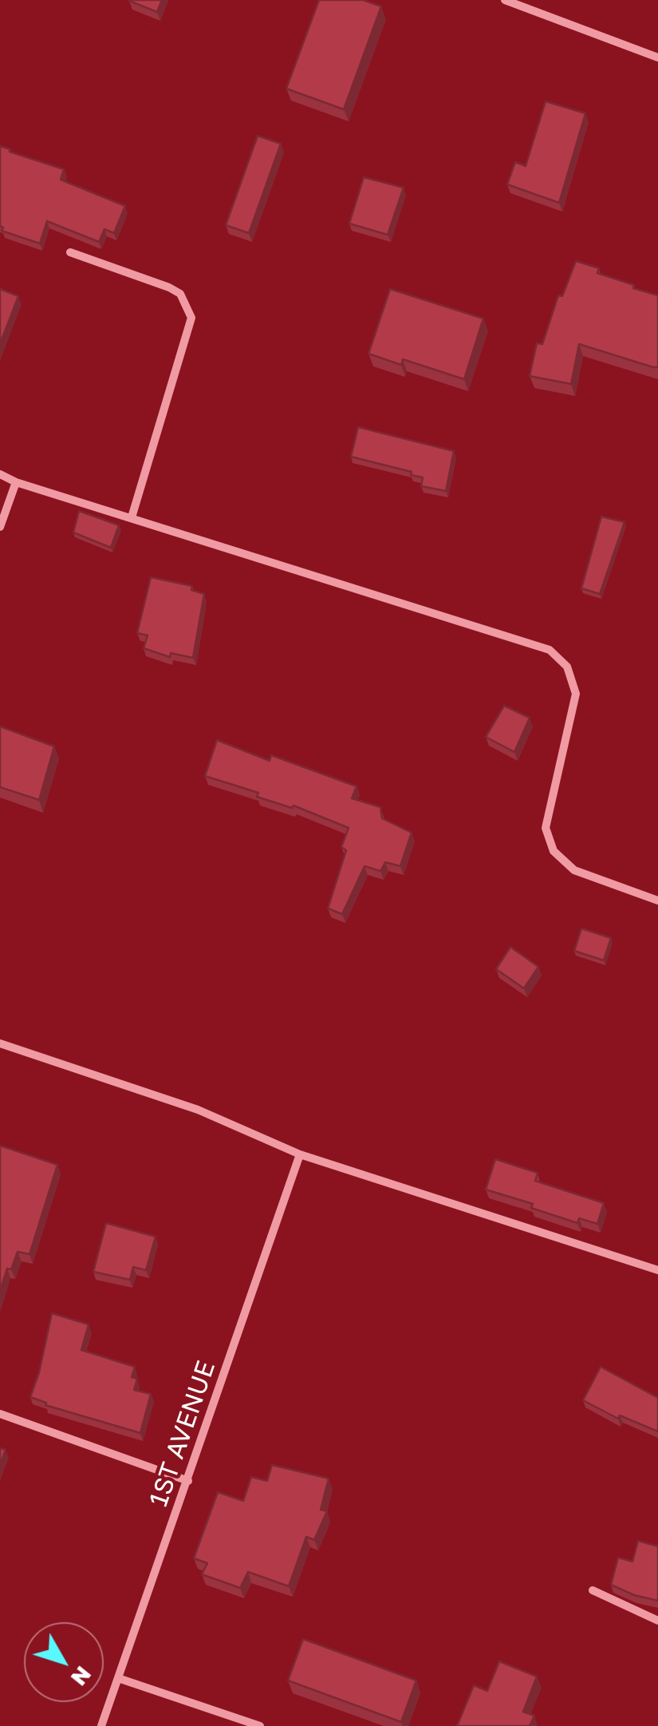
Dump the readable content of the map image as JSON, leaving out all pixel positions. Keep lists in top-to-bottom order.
{
  "streets": {
    "street": ["1ST AVENUE"]
  },
  "north": "bottom right"
}
